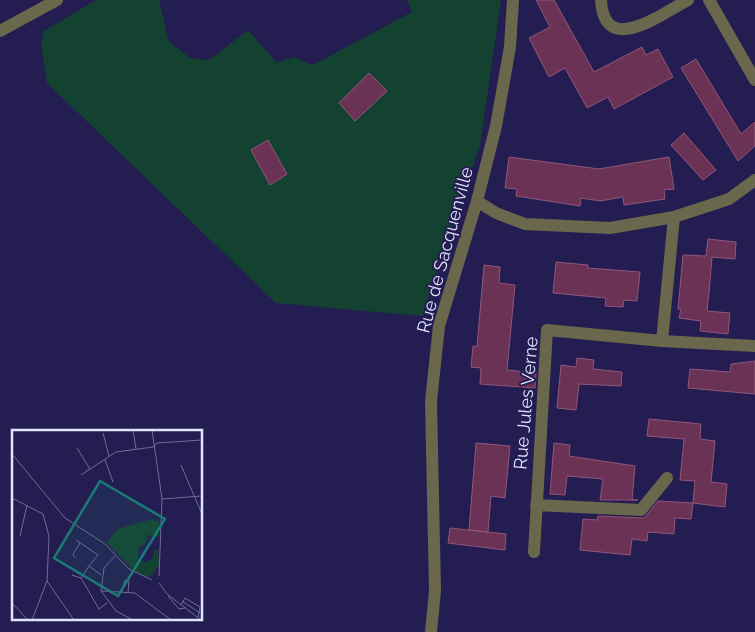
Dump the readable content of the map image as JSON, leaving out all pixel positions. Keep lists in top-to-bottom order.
{
  "streets": {
    "street": ["Rue de Sacquenville", "Rue Jules Verne"]
  }
}
